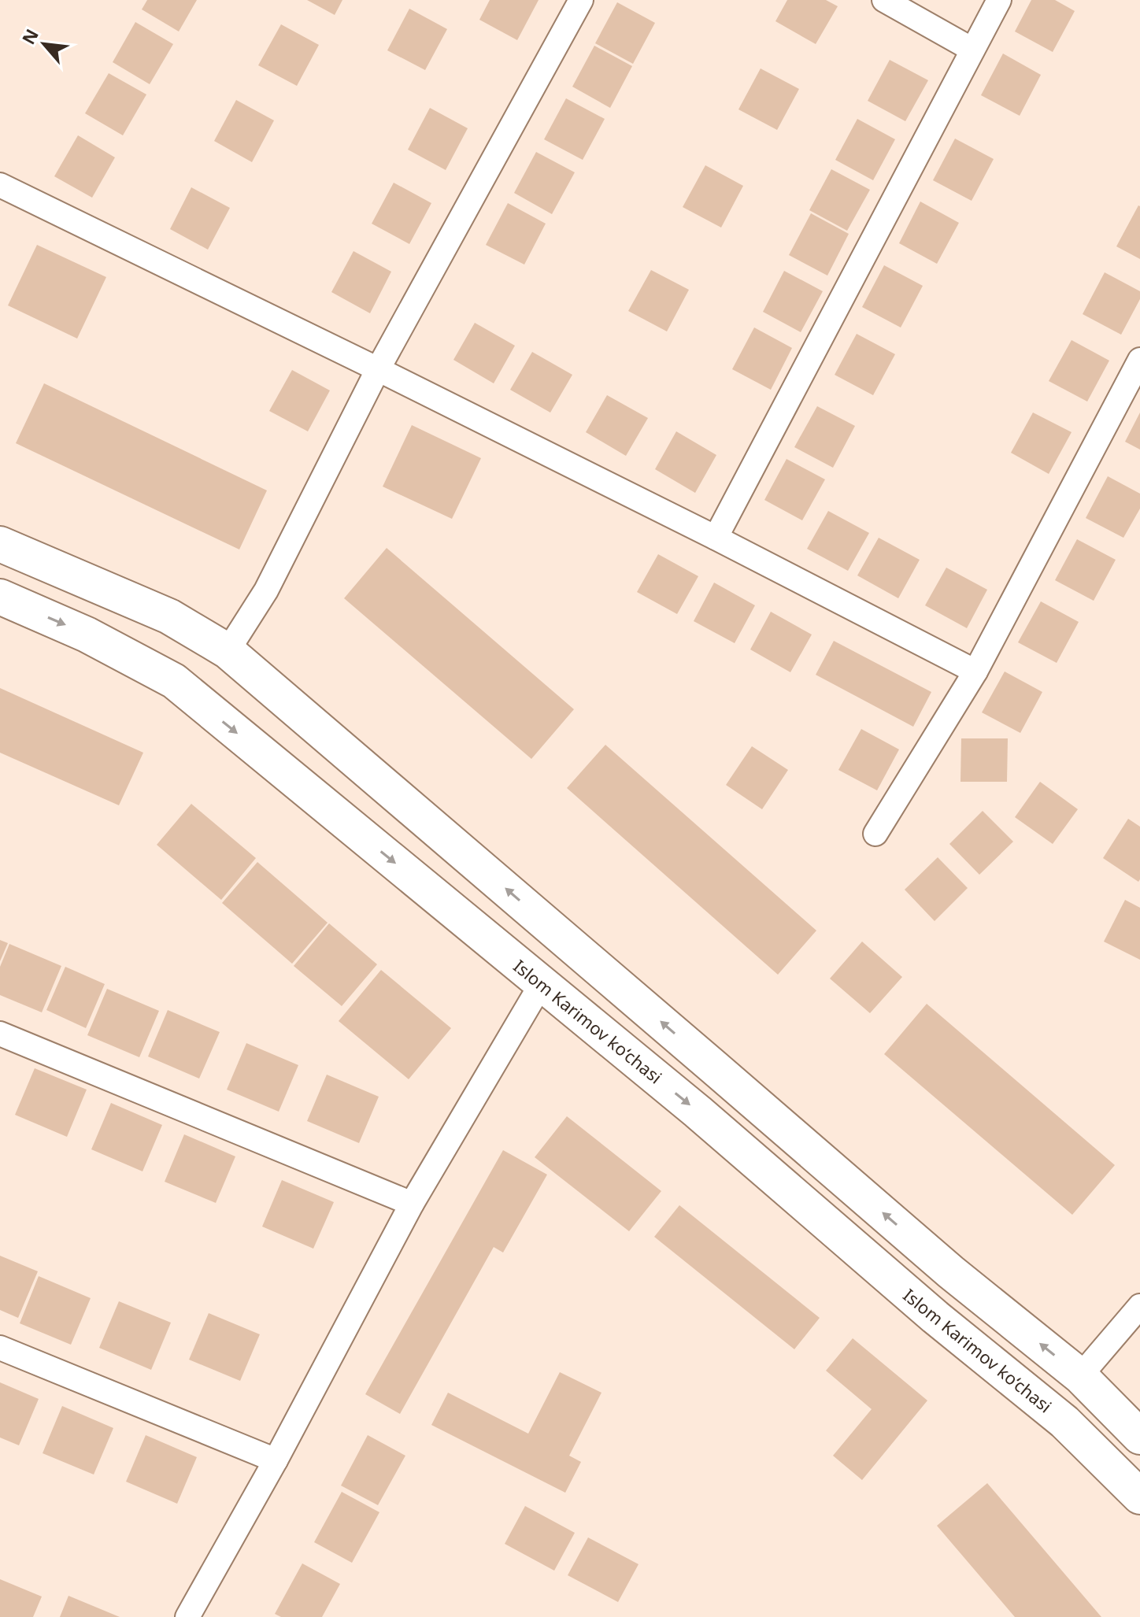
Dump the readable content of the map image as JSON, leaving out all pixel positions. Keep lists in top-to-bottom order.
{
  "streets": {
    "main road": ["Islom Karimov ko‘chasi"]
  },
  "north": "top left"
}
